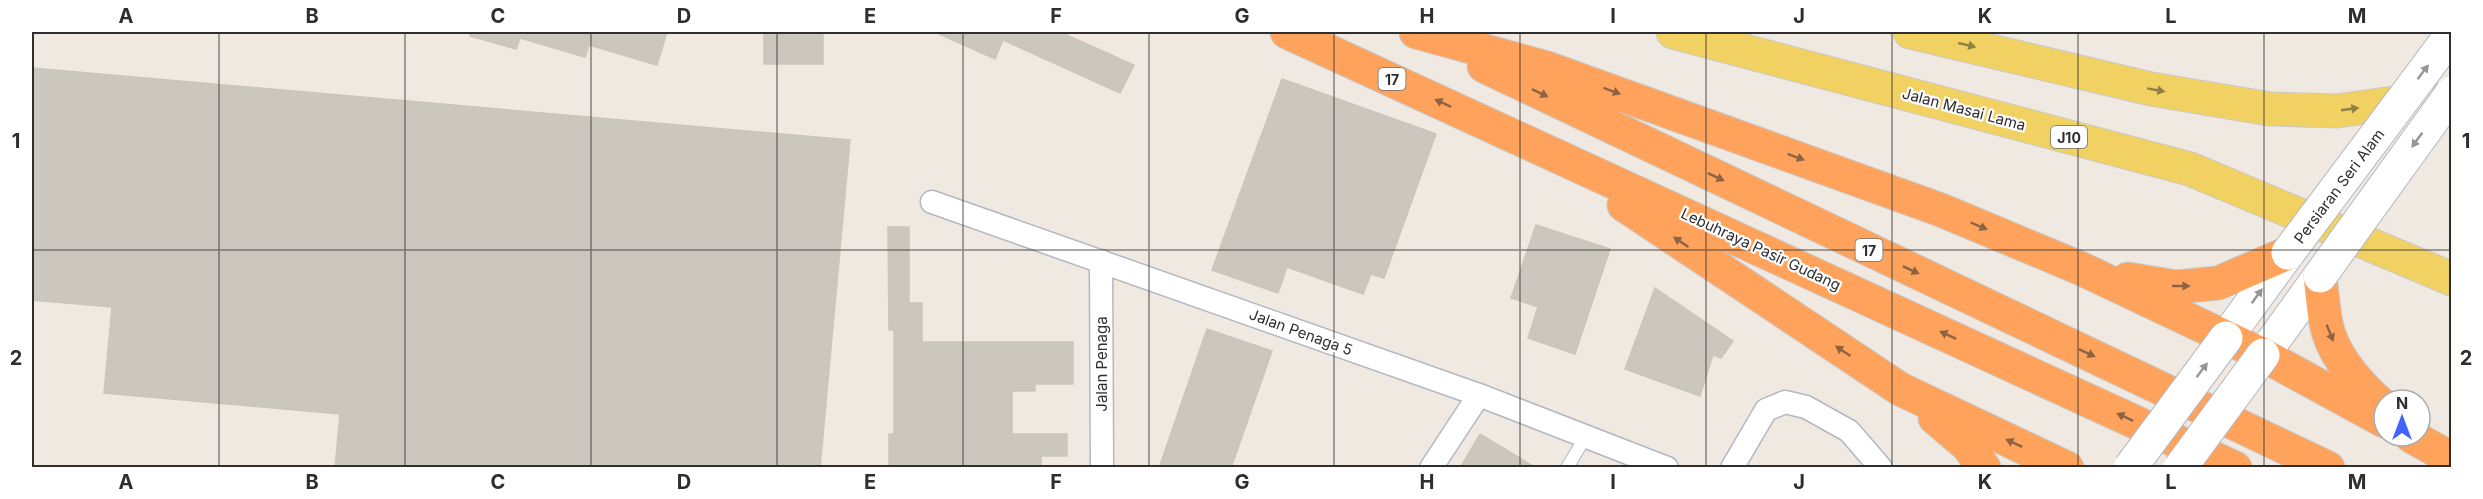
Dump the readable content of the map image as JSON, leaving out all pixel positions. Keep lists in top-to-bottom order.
{
  "streets": {
    "highway": ["17", "Lebuhraya Pasir Gudang"],
    "main road": ["Jalan Masai Lama", "J10", "Persiaran Seri Alam"],
    "street": ["Jalan Penaga 5", "Jalan Penaga"]
  },
  "crossings": [
    ["Jalan Penaga 5", "Jalan Penaga"]
  ],
  "north": "top",
  "grid": {
    "columns": [
      "A",
      "B",
      "C",
      "D",
      "E",
      "F",
      "G",
      "H",
      "I",
      "J",
      "K",
      "L",
      "M"
    ],
    "rows": ["1", "2"]
  }
}
